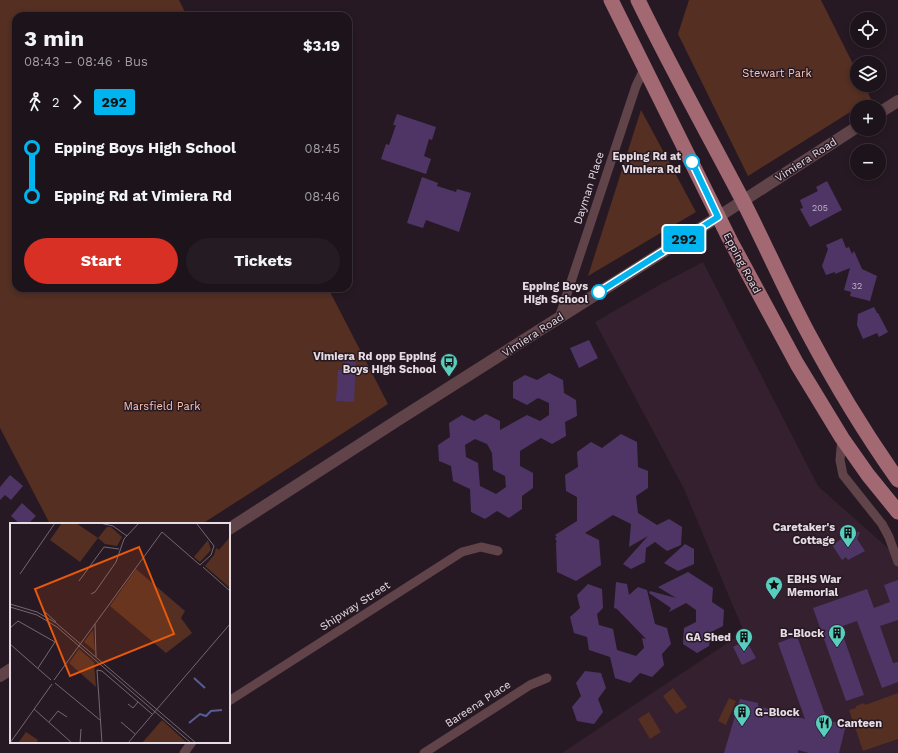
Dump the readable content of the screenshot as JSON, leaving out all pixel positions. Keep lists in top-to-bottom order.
{
  "streets": {
    "main road": ["Epping Road"],
    "street": [
      "Vimiera Road",
      "Dayman Place",
      "Shipway Street",
      "Bareena Place"
    ]
  },
  "crossings": [
    ["Vimiera Road", "Dayman Place"],
    ["Vimiera Road", "Epping Road"],
    ["Dayman Place", "Epping Road"]
  ],
  "parks": ["Stewart Park", "Marsfield Park"],
  "places": {
    "other": ["Epping Rd at Vimiera Rd", "Epping Boys High School"],
    "bus stop": ["Vimiera Rd opp Epping Boys High School"],
    "building": [
      "Caretaker's Cottage",
      "B-Block",
      "GA Shed",
      "G-Block"
    ],
    "place": ["EBHS War Memorial"],
    "restaurant": ["Canteen"]
  },
  "lines": ["bus line 292"],
  "house_numbers": ["205", "32"],
  "page": {
    "on_map": "292",
    "map_buttons": ["+", "−"],
    "heading": ["3 min", "08:43 – 08:46 · Bus", "$3.19"],
    "legs": ["2", "292"],
    "list": [
      {
        "name": "Epping Boys High School",
        "value": "08:45"
      },
      {
        "name": "Epping Rd at Vimiera Rd",
        "value": "08:46"
      }
    ],
    "buttons": ["Start", "Tickets"]
  }
}
